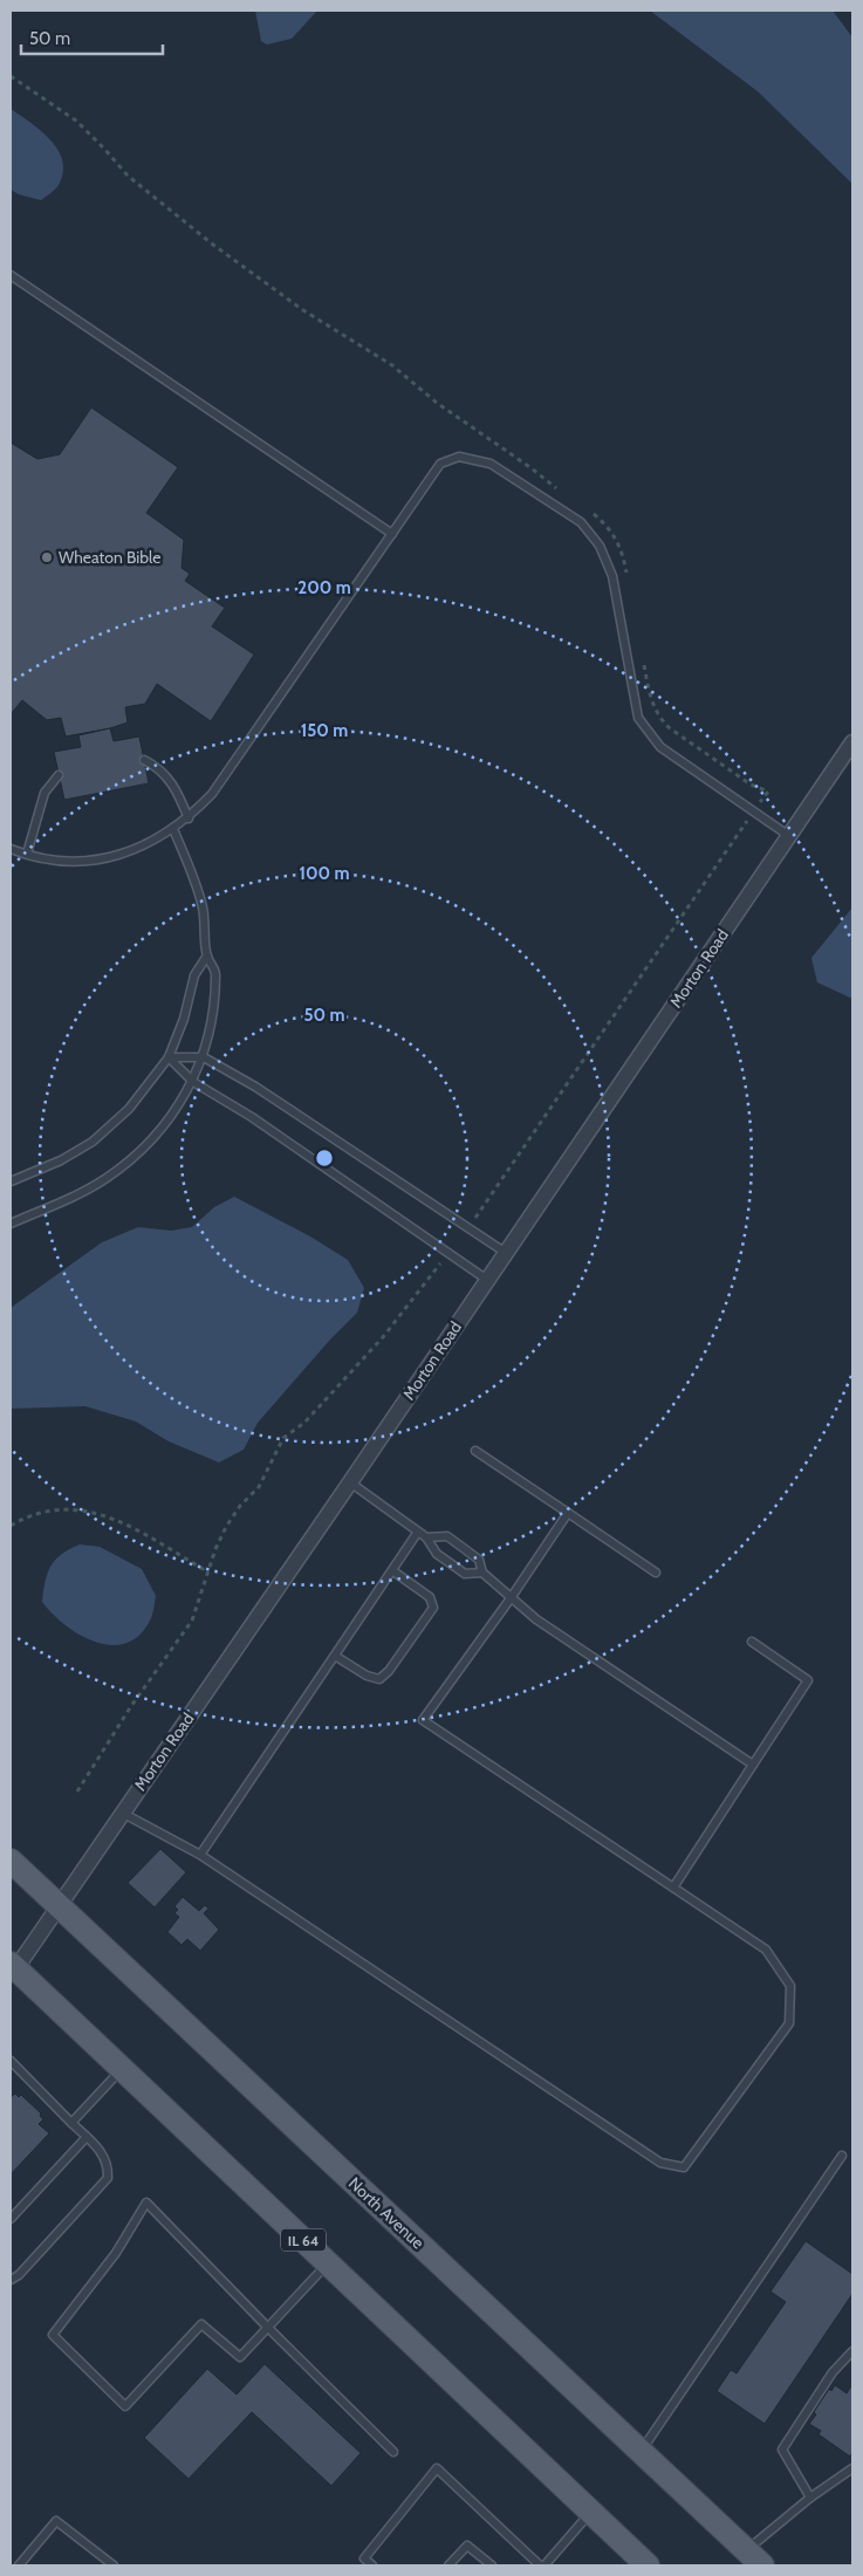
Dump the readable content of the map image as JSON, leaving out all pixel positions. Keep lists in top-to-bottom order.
{
  "streets": {
    "main road": ["North Avenue", "IL 64"],
    "street": ["Morton Road"]
  },
  "crossings": [
    ["Morton Road", "North Avenue"],
    ["Morton Road", "IL 64"]
  ],
  "places": ["Wheaton Bible"],
  "scale_bar": "50 m",
  "rings": [
    "200 m",
    "150 m",
    "100 m",
    "50 m"
  ]
}
